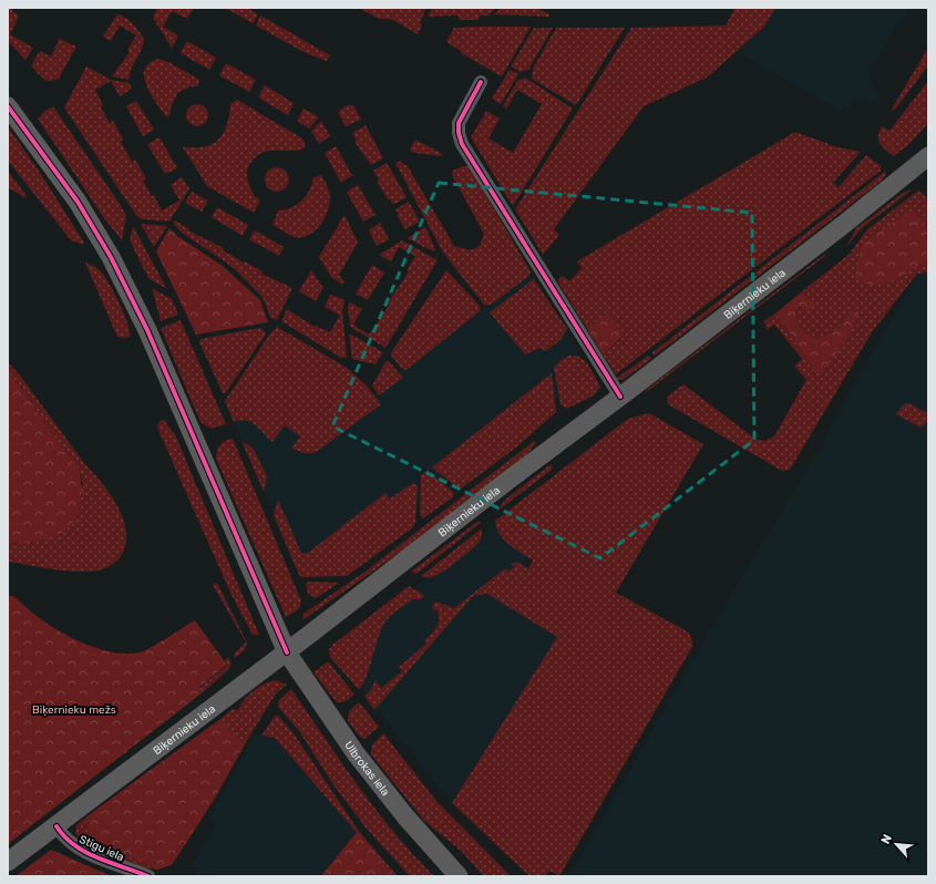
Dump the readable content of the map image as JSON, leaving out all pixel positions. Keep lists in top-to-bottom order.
{
  "streets": {
    "main road": ["Biķernieku iela", "Ulbrokas iela"],
    "street": ["Stigu iela"]
  },
  "crossings": [
    ["Biķernieku iela", "Ulbrokas iela"],
    ["Biķernieku iela", "Stigu iela"]
  ],
  "parks": ["Biķernieku mežs"],
  "north": "top left"
}
